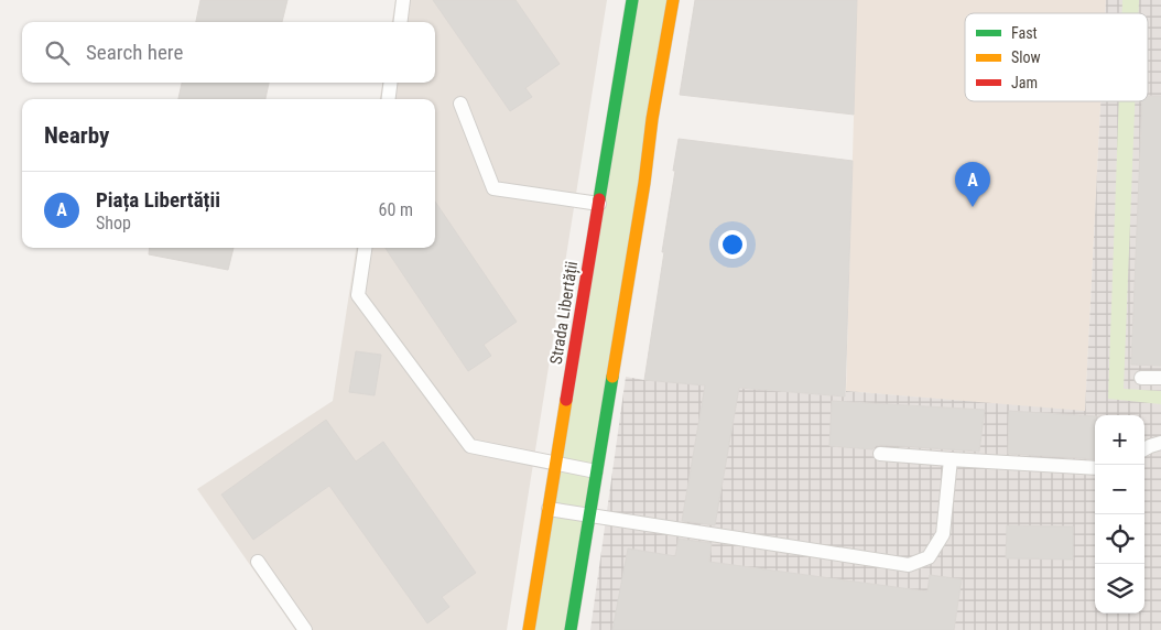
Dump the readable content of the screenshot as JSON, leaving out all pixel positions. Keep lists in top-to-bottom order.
{
  "streets": {
    "main road": ["Strada Libertății"]
  },
  "legend": ["Fast", "Slow", "Jam"],
  "page": {
    "search": "Search here",
    "heading": "Nearby",
    "pins": "A",
    "list": [
      {
        "mark": "A",
        "name": "Piața Libertății",
        "note": "Shop",
        "value": "60 m"
      }
    ],
    "map_buttons": ["+", "−"]
  }
}
